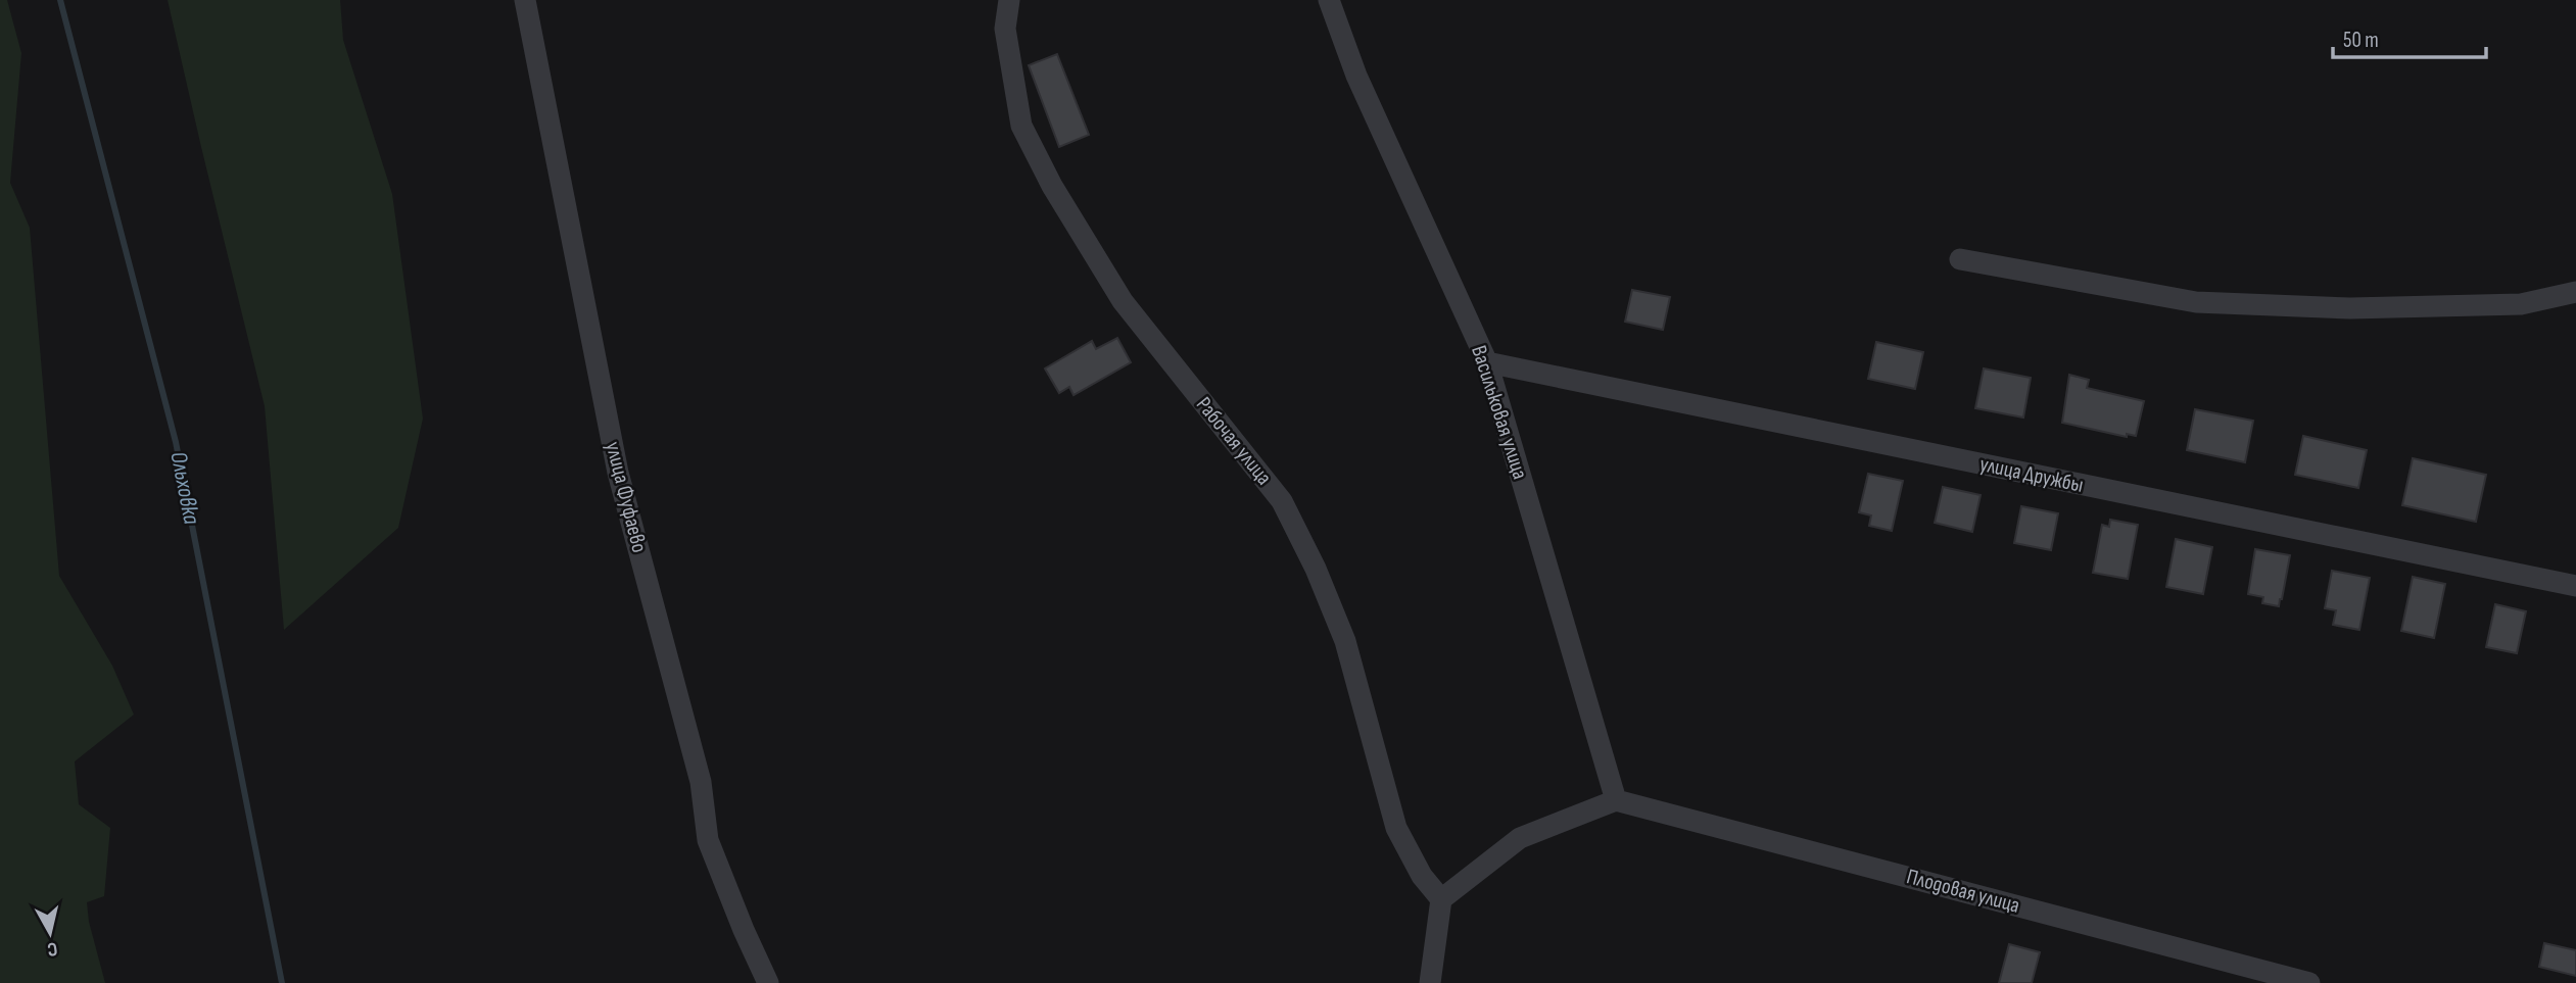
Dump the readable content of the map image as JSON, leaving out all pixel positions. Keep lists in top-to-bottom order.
{
  "streets": {
    "street": [
      "Васильковая улица",
      "Рабочая улица",
      "улица Дружбы",
      "улица Фуфаево",
      "Плодовая улица"
    ]
  },
  "crossings": [
    ["Васильковая улица", "улица Дружбы"],
    ["Васильковая улица", "Плодовая улица"]
  ],
  "water": ["Ольховка"],
  "scale_bar": "50 m",
  "north": "bottom"
}
